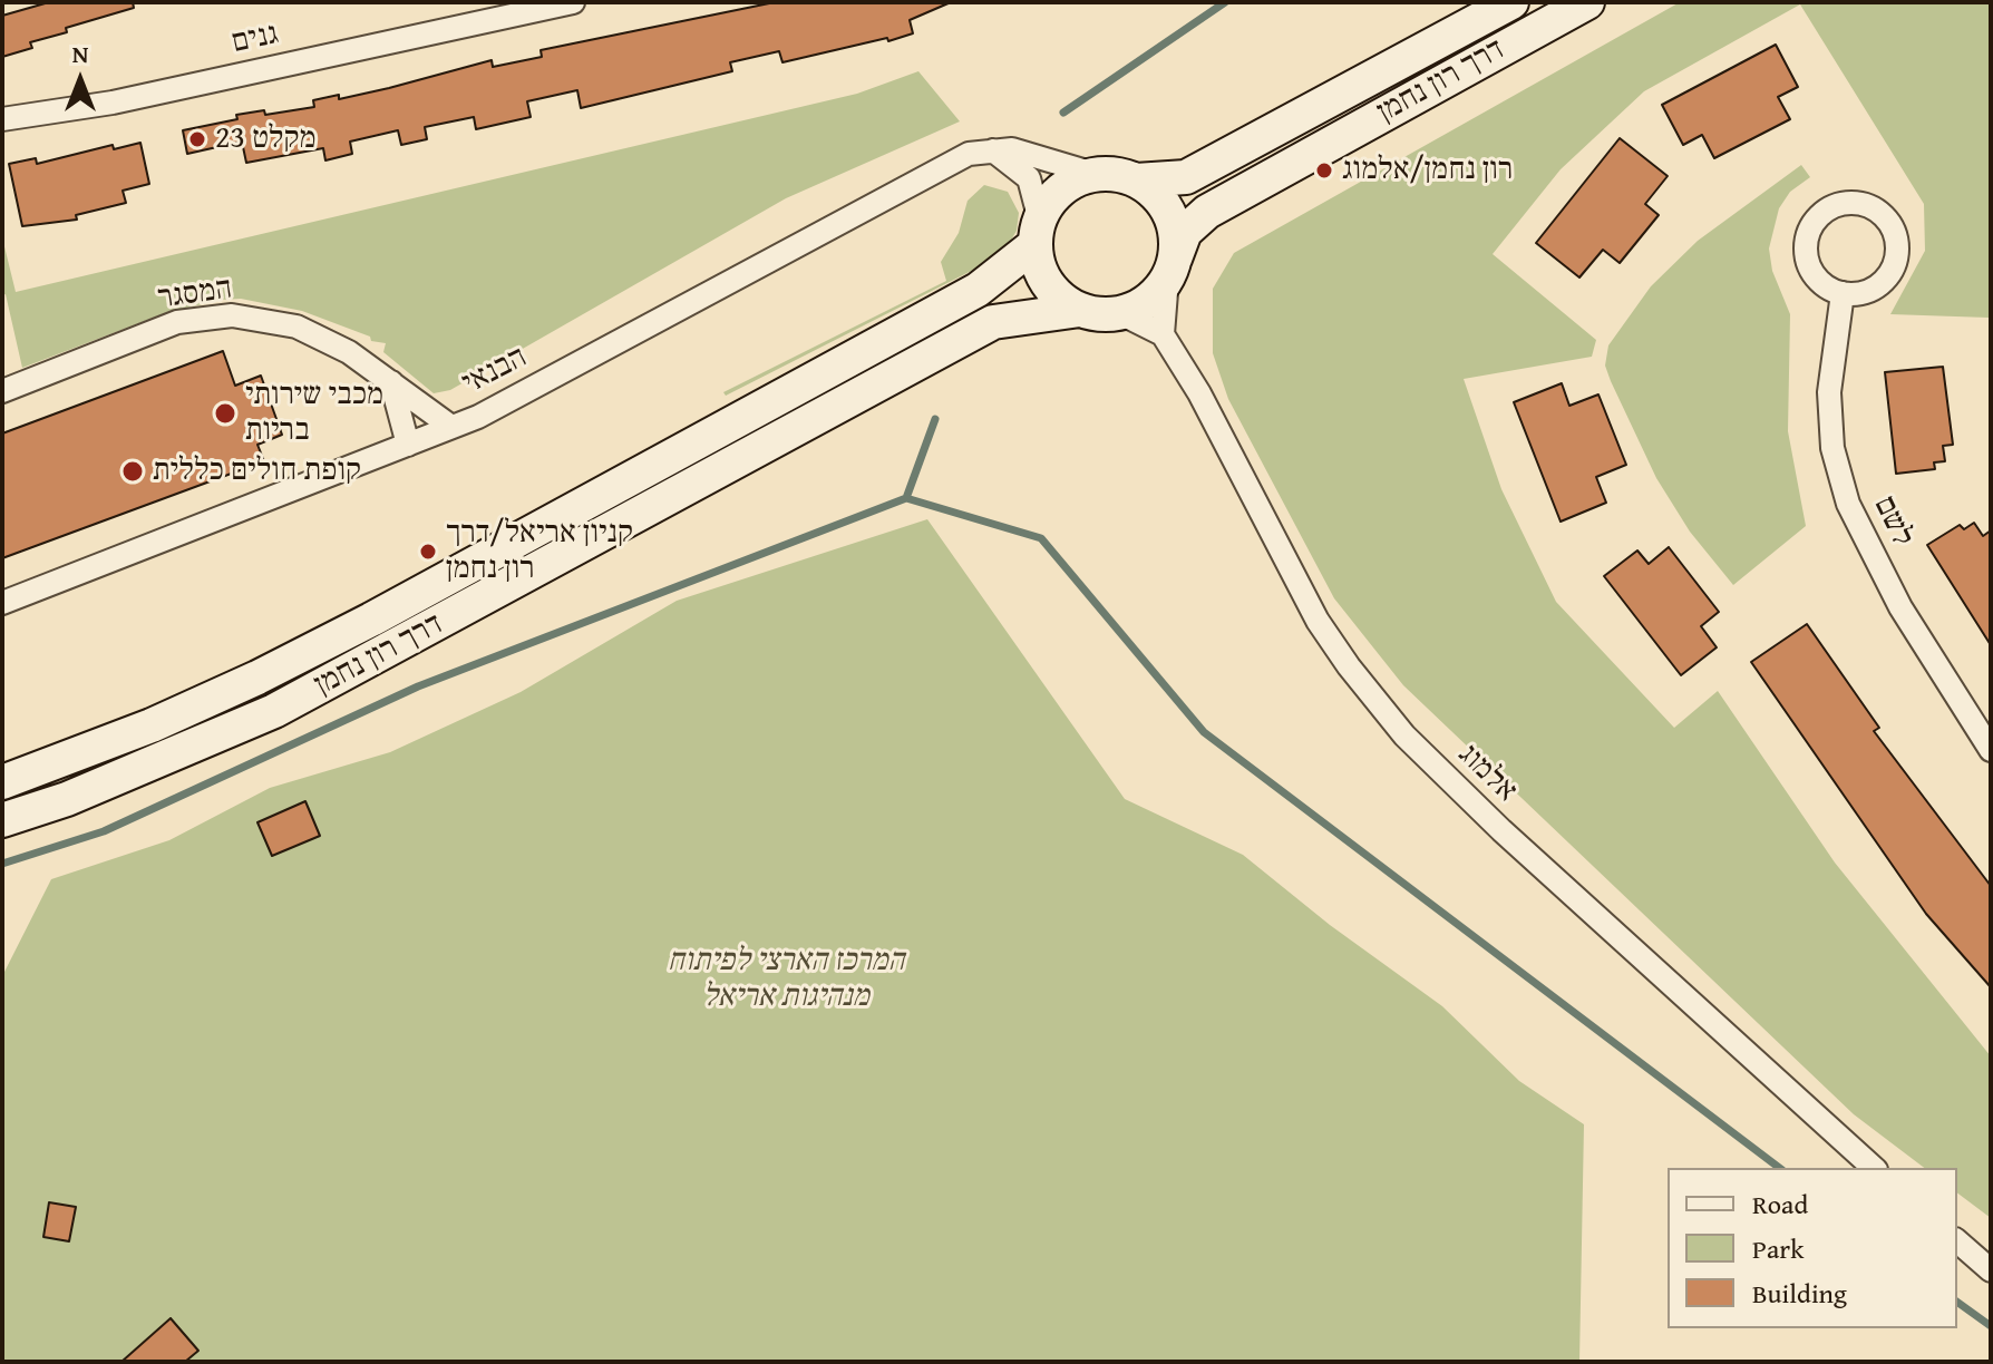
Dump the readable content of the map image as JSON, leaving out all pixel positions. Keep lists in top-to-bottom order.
{
  "streets": {
    "main road": ["דרך רון נחמן"],
    "street": [
      "גנים",
      "המסגר",
      "הבנאי",
      "לשם",
      "אלמוג"
    ]
  },
  "crossings": [
    ["דרך רון נחמן", "הבנאי"],
    ["המסגר", "הבנאי"]
  ],
  "parks": ["המרכז הארצי לפיתוח מנהיגות אריאל"],
  "places": [
    "מקלט 23",
    "רון נחמן/אלמוג",
    "מכבי שירותי בריות",
    "קופת חולים כללית",
    "קניון אריאל/דרך רון נחמן"
  ],
  "legend": ["Road", "Park", "Building"],
  "north": "top"
}
